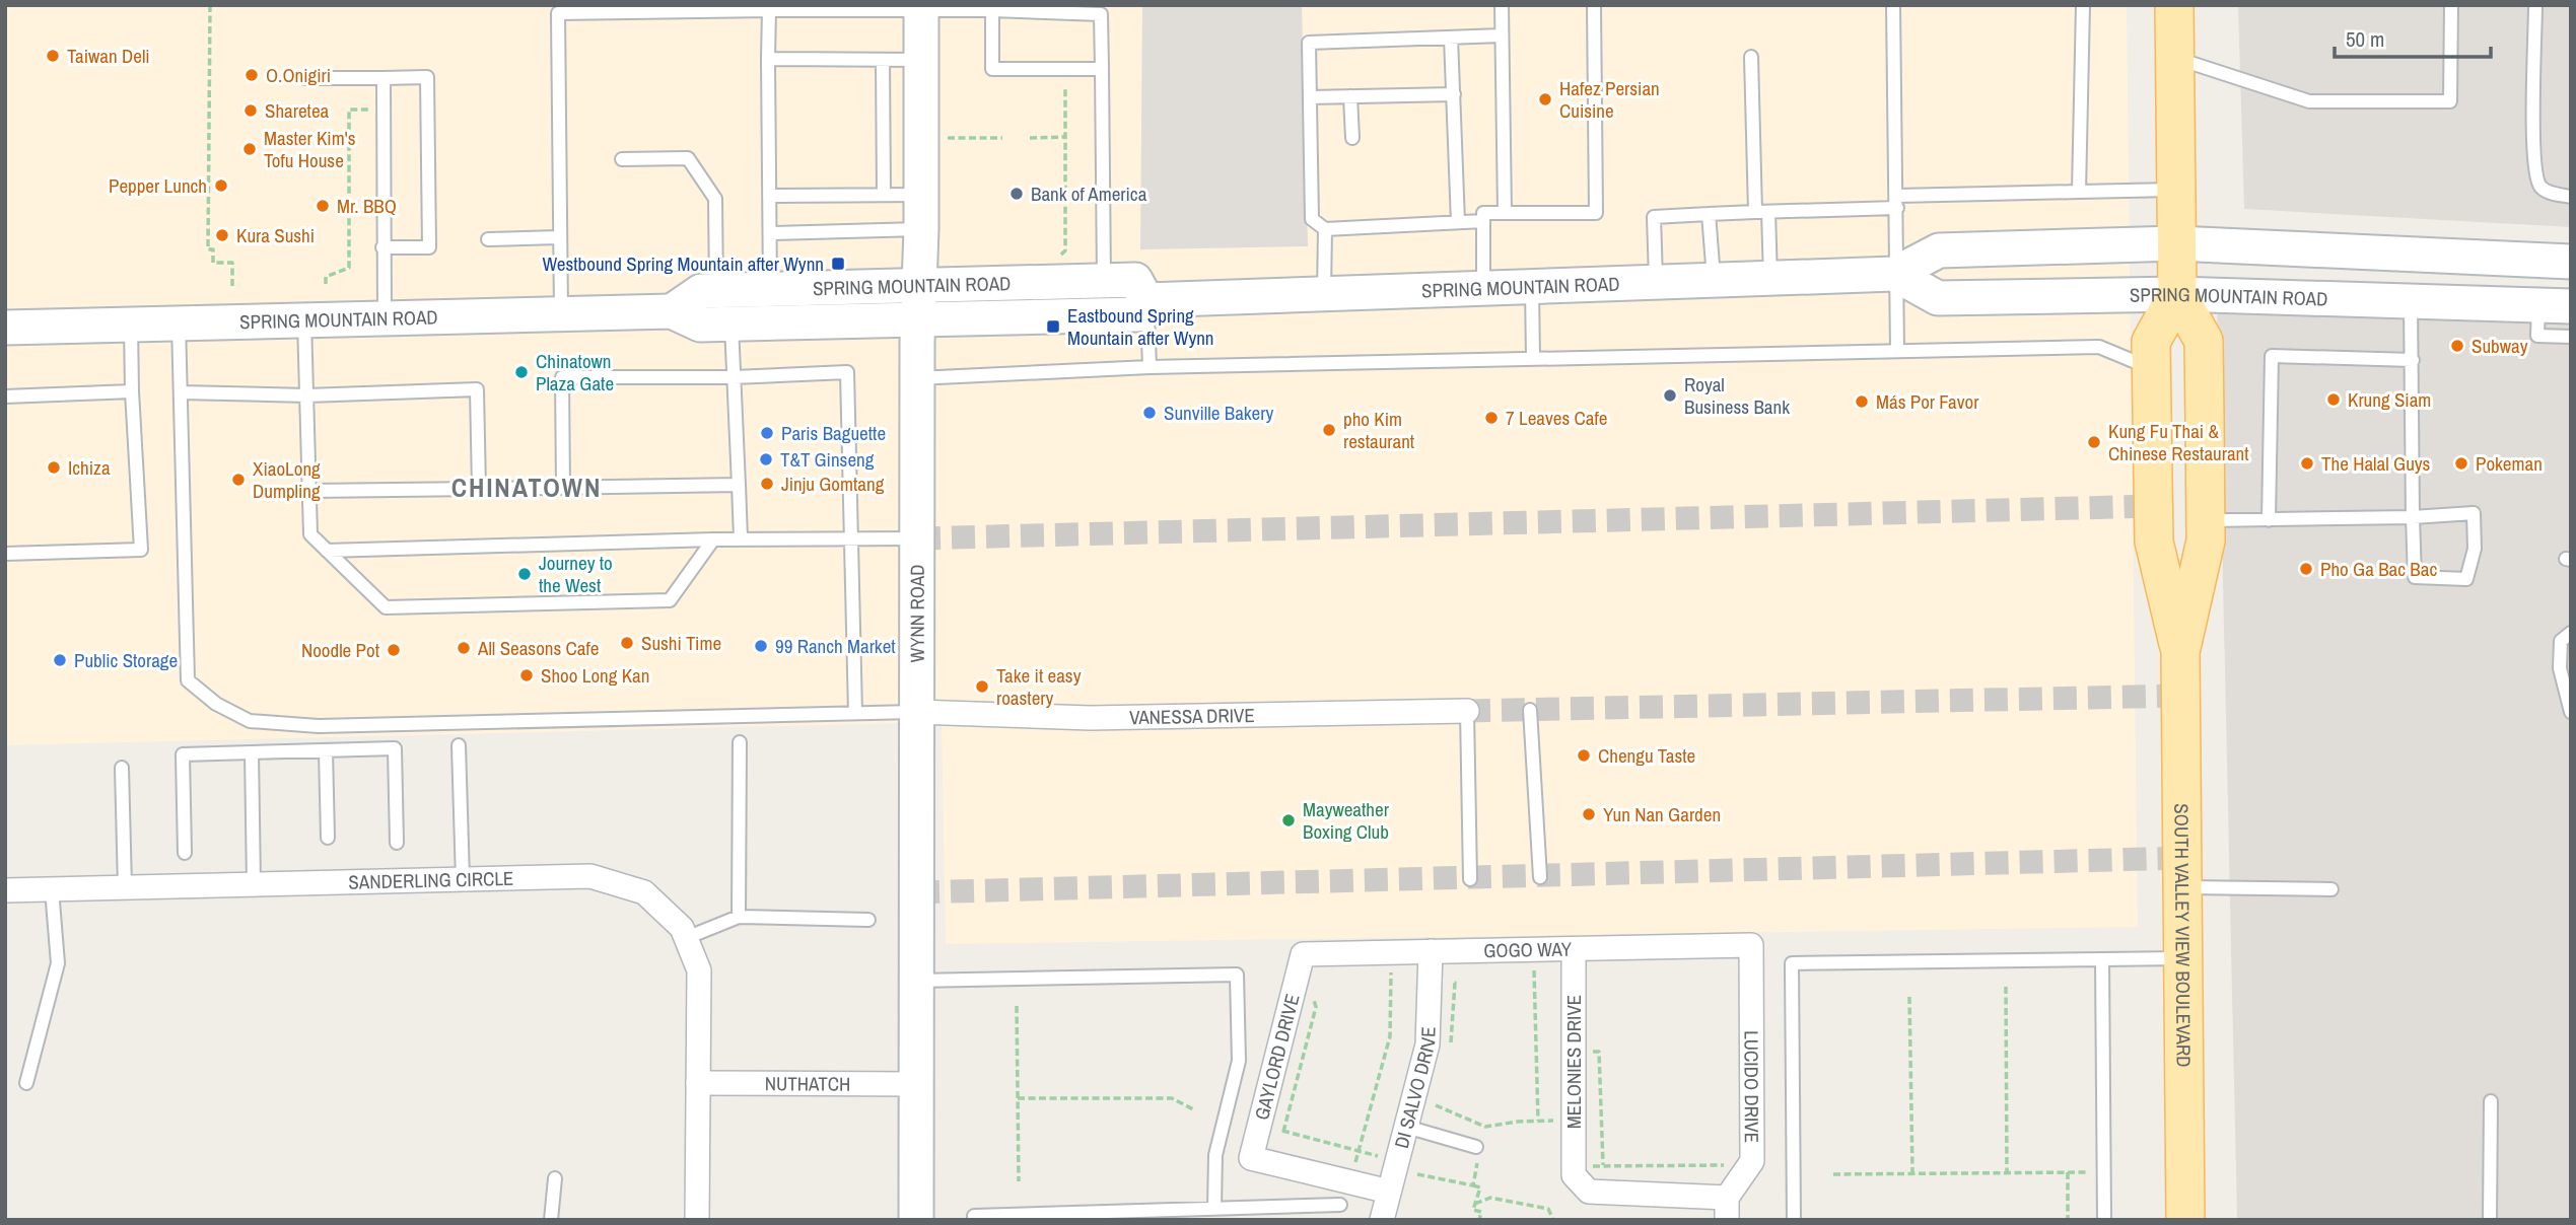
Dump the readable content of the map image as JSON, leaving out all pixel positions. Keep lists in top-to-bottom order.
{
  "streets": {
    "main road": ["SPRING MOUNTAIN ROAD", "WYNN ROAD", "SOUTH VALLEY VIEW BOULEVARD"],
    "street": [
      "VANESSA DRIVE",
      "SANDERLING CIRCLE",
      "GOGO WAY",
      "GAYLORD DRIVE",
      "MELONIES DRIVE",
      "NUTHATCH",
      "LUCIDO DRIVE",
      "DI SALVO DRIVE"
    ]
  },
  "crossings": [
    ["SPRING MOUNTAIN ROAD", "WYNN ROAD"],
    ["SPRING MOUNTAIN ROAD", "SOUTH VALLEY VIEW BOULEVARD"],
    ["WYNN ROAD", "VANESSA DRIVE"],
    ["WYNN ROAD", "NUTHATCH"],
    ["SANDERLING CIRCLE", "NUTHATCH"],
    ["GOGO WAY", "GAYLORD DRIVE"],
    ["GOGO WAY", "MELONIES DRIVE"],
    ["GOGO WAY", "LUCIDO DRIVE"],
    ["GOGO WAY", "DI SALVO DRIVE"]
  ],
  "districts": ["CHINATOWN"],
  "places": {
    "other": [
      "Taiwan Deli",
      "O.Onigiri",
      "Hafez Persian Cuisine",
      "Sharetea",
      "Master Kim's Tofu House",
      "Pepper Lunch",
      "Bank of America",
      "Mr. BBQ",
      "Kura Sushi",
      "Subway",
      "Chinatown Plaza Gate",
      "Royal Business Bank",
      "Krung Siam",
      "Más Por Favor",
      "Sunville Bakery",
      "7 Leaves Cafe",
      "pho Kim restaurant",
      "Paris Baguette",
      "Kung Fu Thai & Chinese Restaurant",
      "T&T Ginseng",
      "The Halal Guys",
      "Pokeman",
      "Ichiza",
      "XiaoLong Dumpling",
      "Jinju Gomtang",
      "Pho Ga Bac Bac",
      "Journey to the West",
      "Sushi Time",
      "99 Ranch Market",
      "All Seasons Cafe",
      "Noodle Pot",
      "Public Storage",
      "Shoo Long Kan",
      "Take it easy roastery",
      "Chengu Taste",
      "Yun Nan Garden",
      "Mayweather Boxing Club"
    ],
    "transit": ["Westbound Spring Mountain after Wynn", "Eastbound Spring Mountain after Wynn"]
  },
  "scale_bar": "50 m"
}
